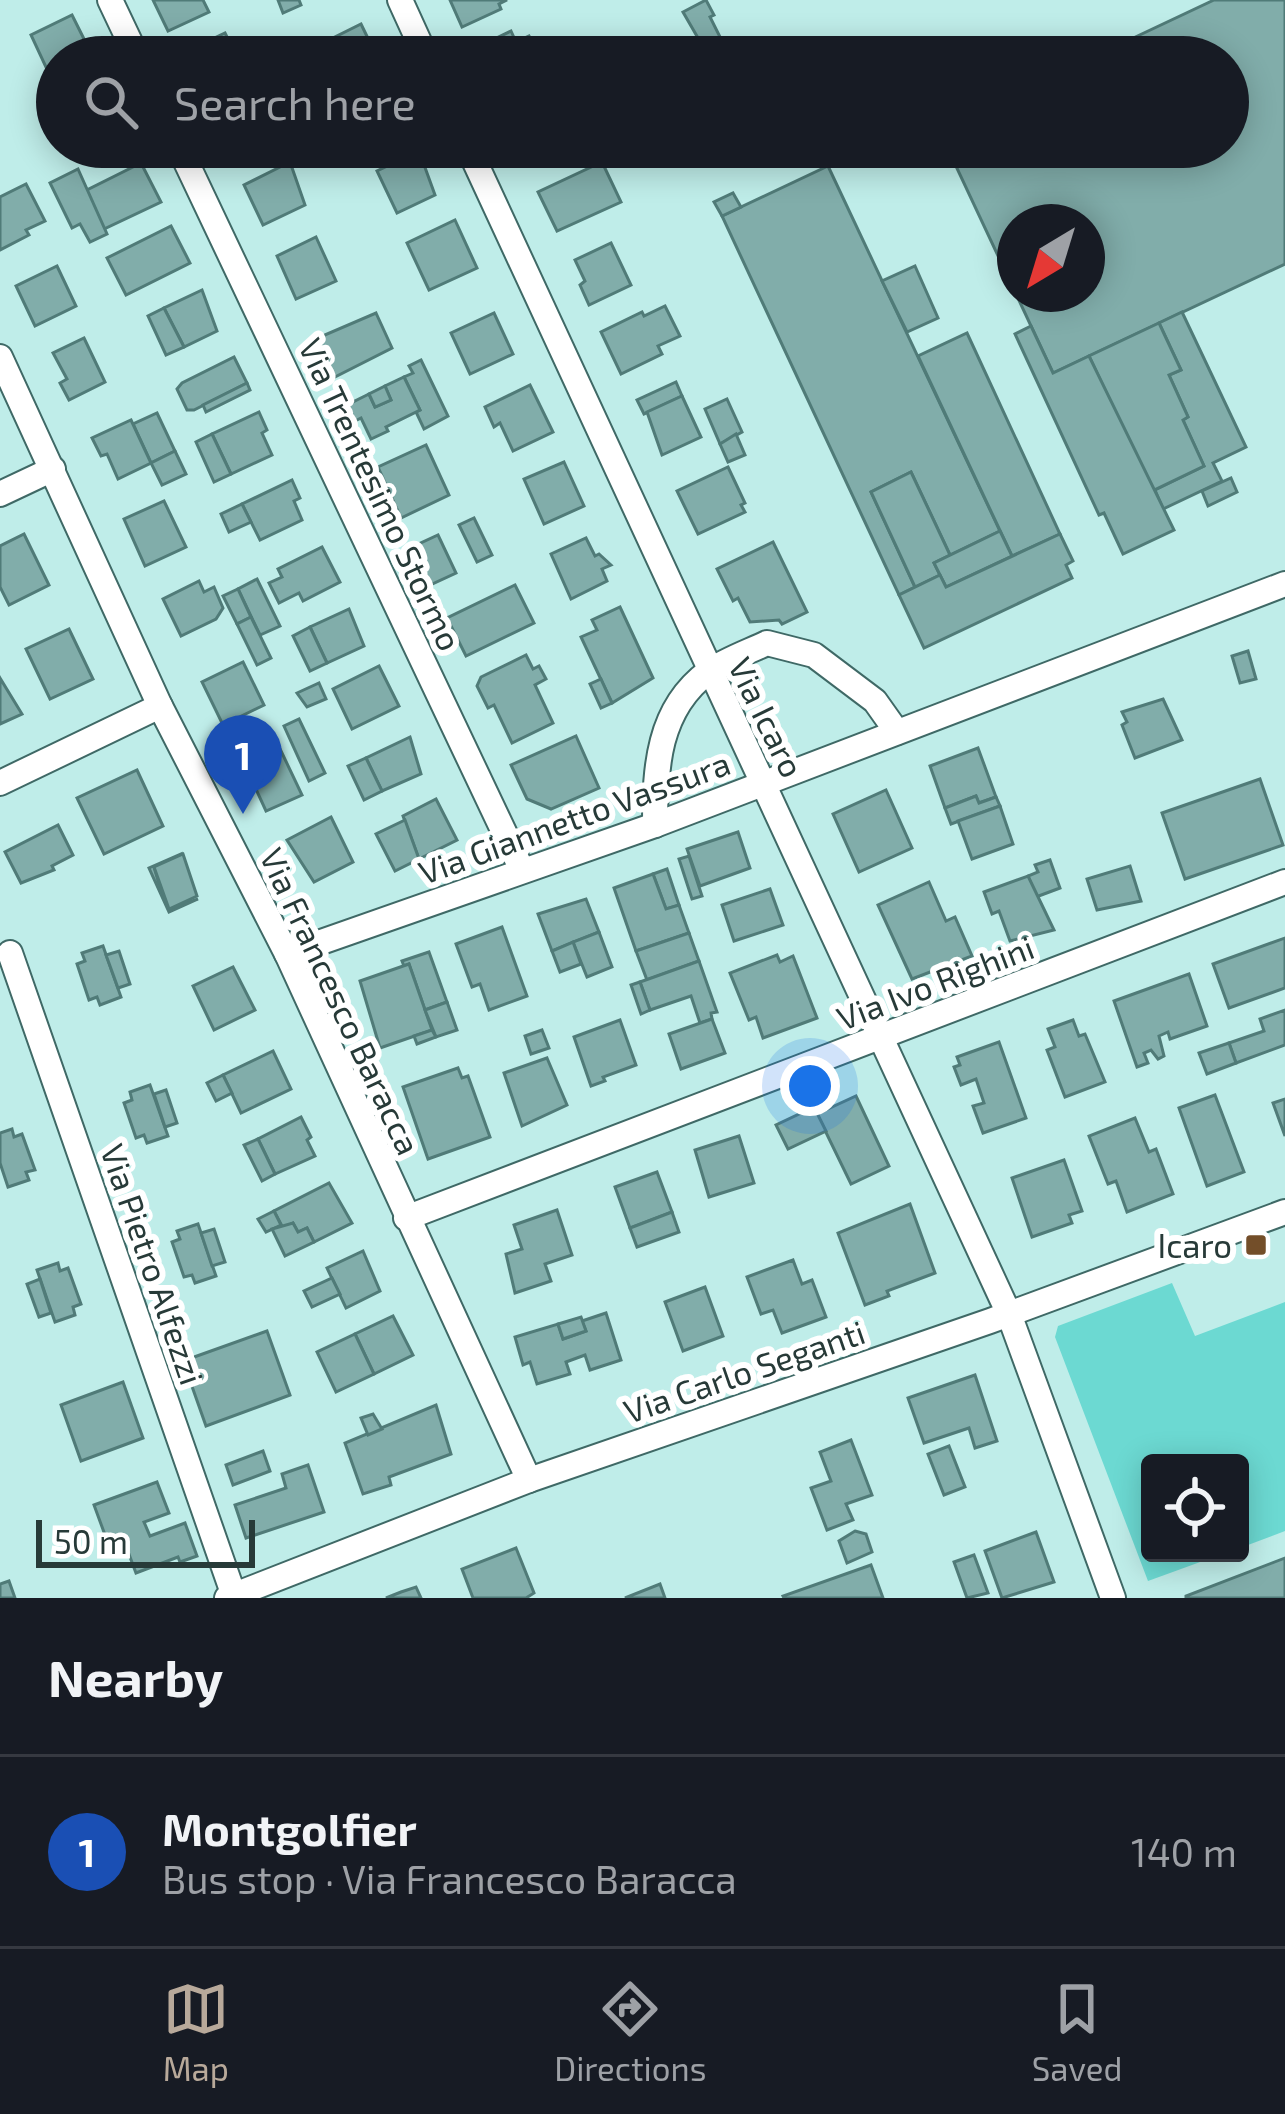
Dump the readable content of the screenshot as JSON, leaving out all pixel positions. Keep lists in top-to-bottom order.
{
  "streets": {
    "street": [
      "Via Trentesimo Stormo",
      "Via Icaro",
      "Via Giannetto Vassura",
      "Via Ivo Righini",
      "Via Francesco Baracca",
      "Via Pietro Alfezzi",
      "Via Carlo Seganti"
    ]
  },
  "crossings": [
    ["Via Trentesimo Stormo", "Via Giannetto Vassura"],
    ["Via Icaro", "Via Giannetto Vassura"],
    ["Via Icaro", "Via Ivo Righini"],
    ["Via Icaro", "Via Carlo Seganti"],
    ["Via Giannetto Vassura", "Via Francesco Baracca"],
    ["Via Ivo Righini", "Via Francesco Baracca"],
    ["Via Francesco Baracca", "Via Carlo Seganti"],
    ["Via Pietro Alfezzi", "Via Carlo Seganti"]
  ],
  "places": {
    "transit": ["Icaro"]
  },
  "scale_bar": "50 m",
  "north": "bottom left",
  "page": {
    "search": "Search here",
    "pins": "1",
    "scale": "50 m",
    "heading": "Nearby",
    "list": [
      {
        "mark": "1",
        "name": "Montgolfier",
        "note": "Bus stop · Via Francesco Baracca",
        "value": "140 m"
      }
    ],
    "nav": ["Map", "Directions", "Saved"]
  }
}
